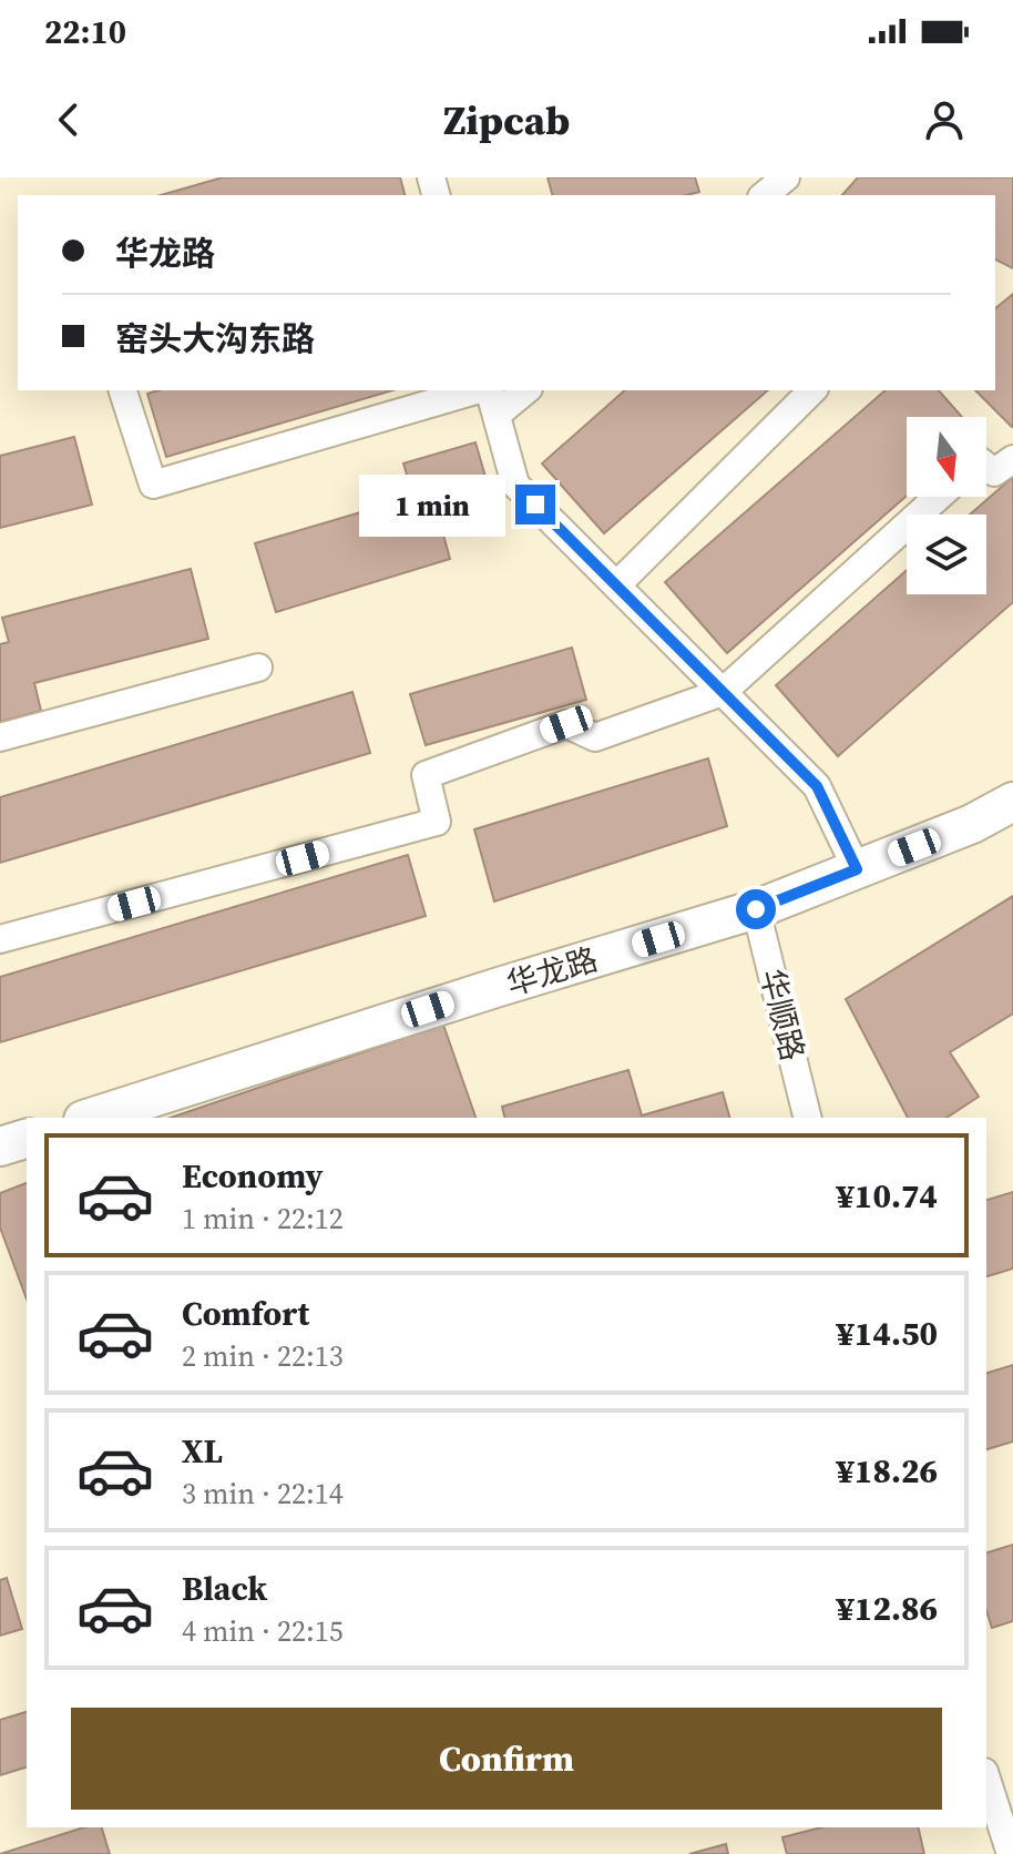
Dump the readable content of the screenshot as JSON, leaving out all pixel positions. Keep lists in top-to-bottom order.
{
  "streets": {
    "main road": ["华龙路"],
    "street": ["华顺路"]
  },
  "crossings": [
    ["华龙路", "华顺路"]
  ],
  "north": "bottom",
  "page": {
    "status": "22:10",
    "header": "Zipcab",
    "banner": ["华龙路", "窑头大沟东路"],
    "bubble": "1 min",
    "list": [
      {
        "name": "Economy",
        "note": "1 min · 22:12",
        "value": "¥10.74"
      },
      {
        "name": "Comfort",
        "note": "2 min · 22:13",
        "value": "¥14.50"
      },
      {
        "name": "XL",
        "note": "3 min · 22:14",
        "value": "¥18.26"
      },
      {
        "name": "Black",
        "note": "4 min · 22:15",
        "value": "¥12.86"
      }
    ],
    "buttons": "Confirm"
  }
}
